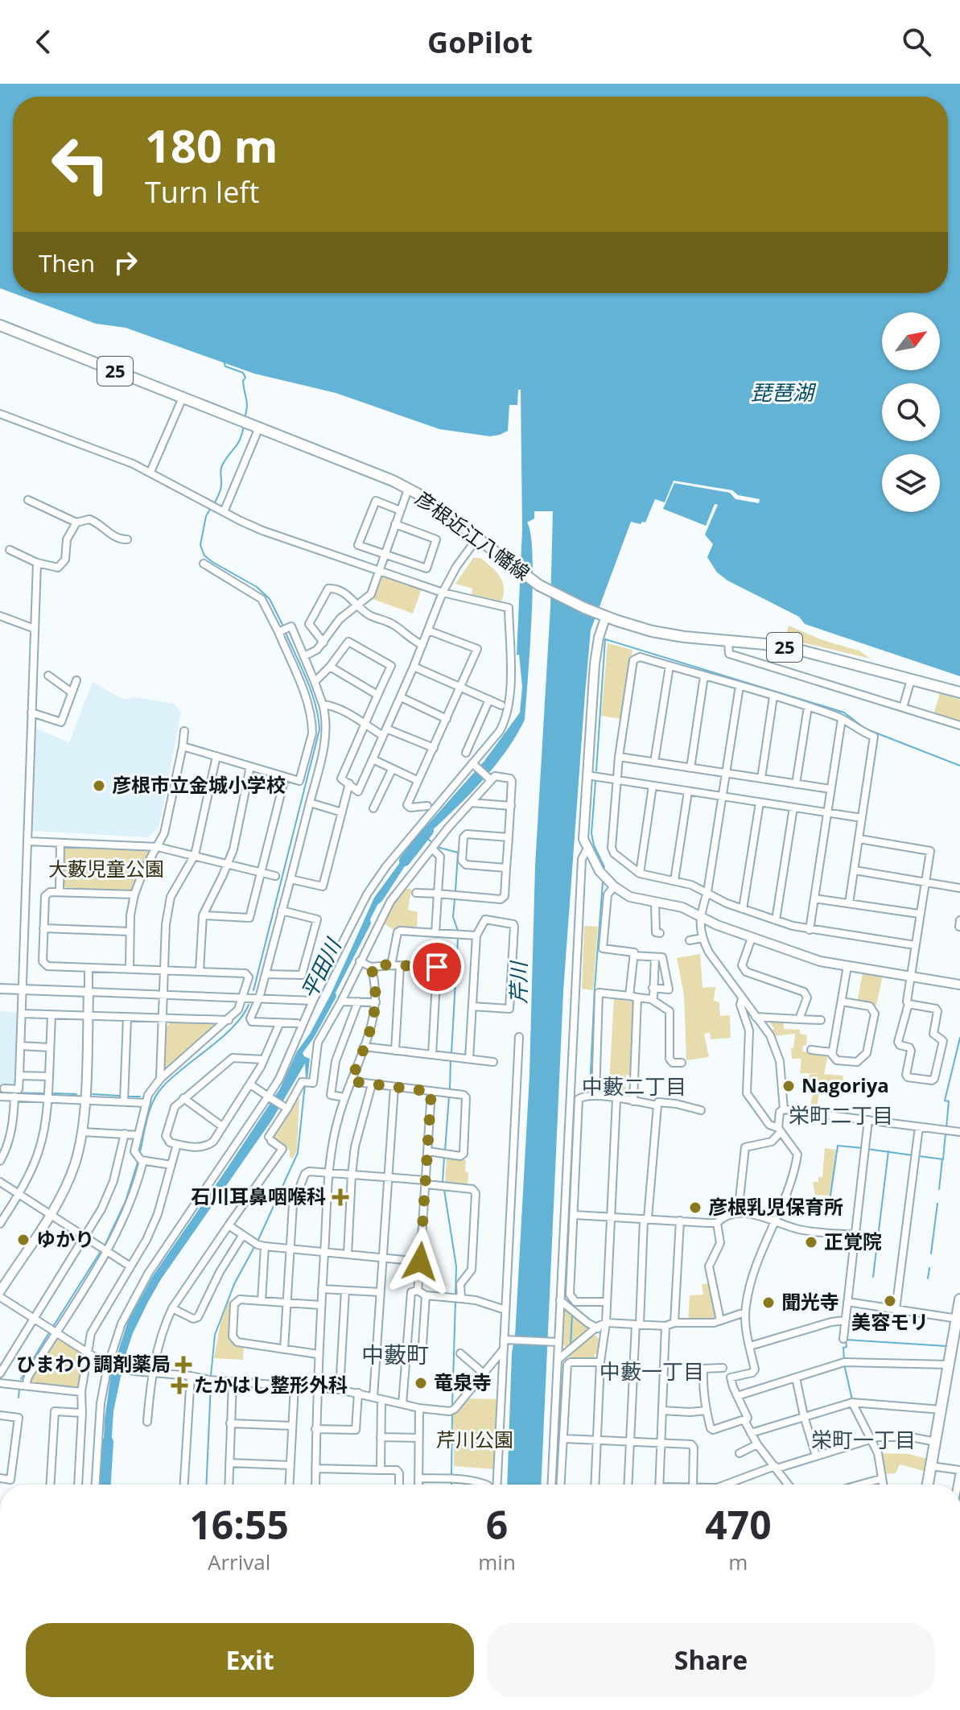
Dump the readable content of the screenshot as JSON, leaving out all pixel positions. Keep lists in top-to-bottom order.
{
  "streets": {
    "main road": ["25", "彦根近江八幡線"]
  },
  "districts": [
    "中藪二丁目",
    "栄町二丁目",
    "中藪町",
    "中藪一丁目",
    "栄町一丁目"
  ],
  "water": ["琵琶湖", "平田川", "芹川"],
  "parks": ["大藪児童公園", "芹川公園"],
  "places": {
    "other": [
      "彦根市立金城小学校",
      "Nagoriya",
      "彦根乳児保育所",
      "ゆかり",
      "正覚院",
      "美容モリ",
      "聞光寺",
      "竜泉寺"
    ],
    "health": ["石川耳鼻咽喉科", "ひまわり調剤薬局", "たかはし整形外科"]
  },
  "north": "top right",
  "page": {
    "header": "GoPilot",
    "turn": ["180 m", "Turn left"],
    "then": "Then",
    "eta": [
      "16:55",
      "Arrival",
      "6",
      "min",
      "470",
      "m"
    ],
    "buttons": ["Exit", "Share"]
  }
}
